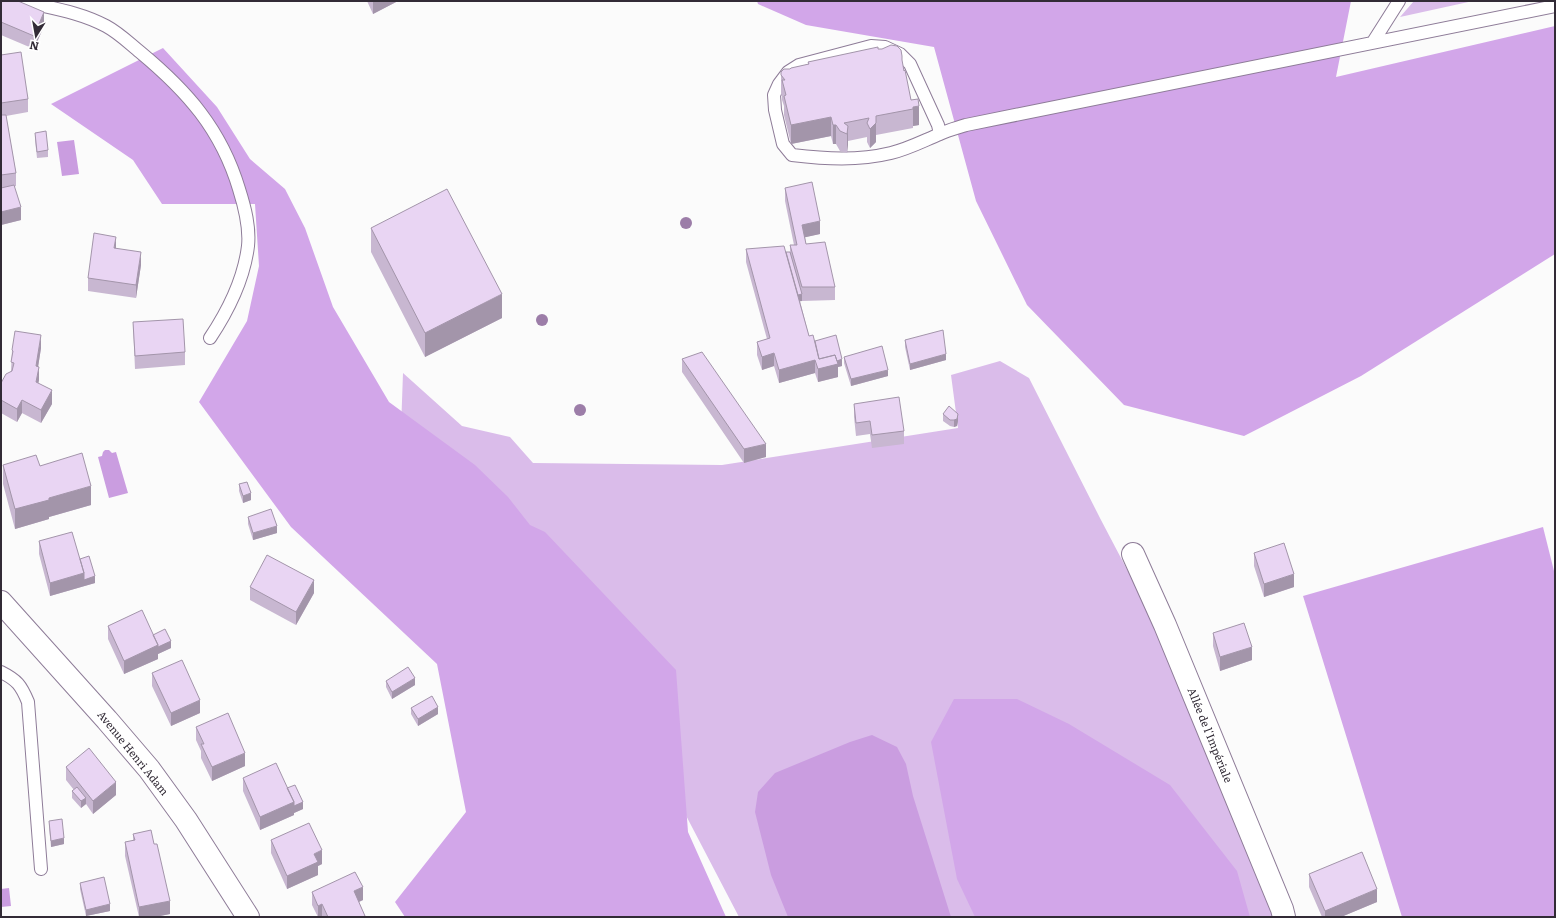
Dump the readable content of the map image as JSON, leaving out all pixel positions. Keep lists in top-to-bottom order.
{
  "streets": {
    "street": ["Allée de l'Impériale", "Avenue Henri Adam"]
  },
  "north": "bottom"
}
